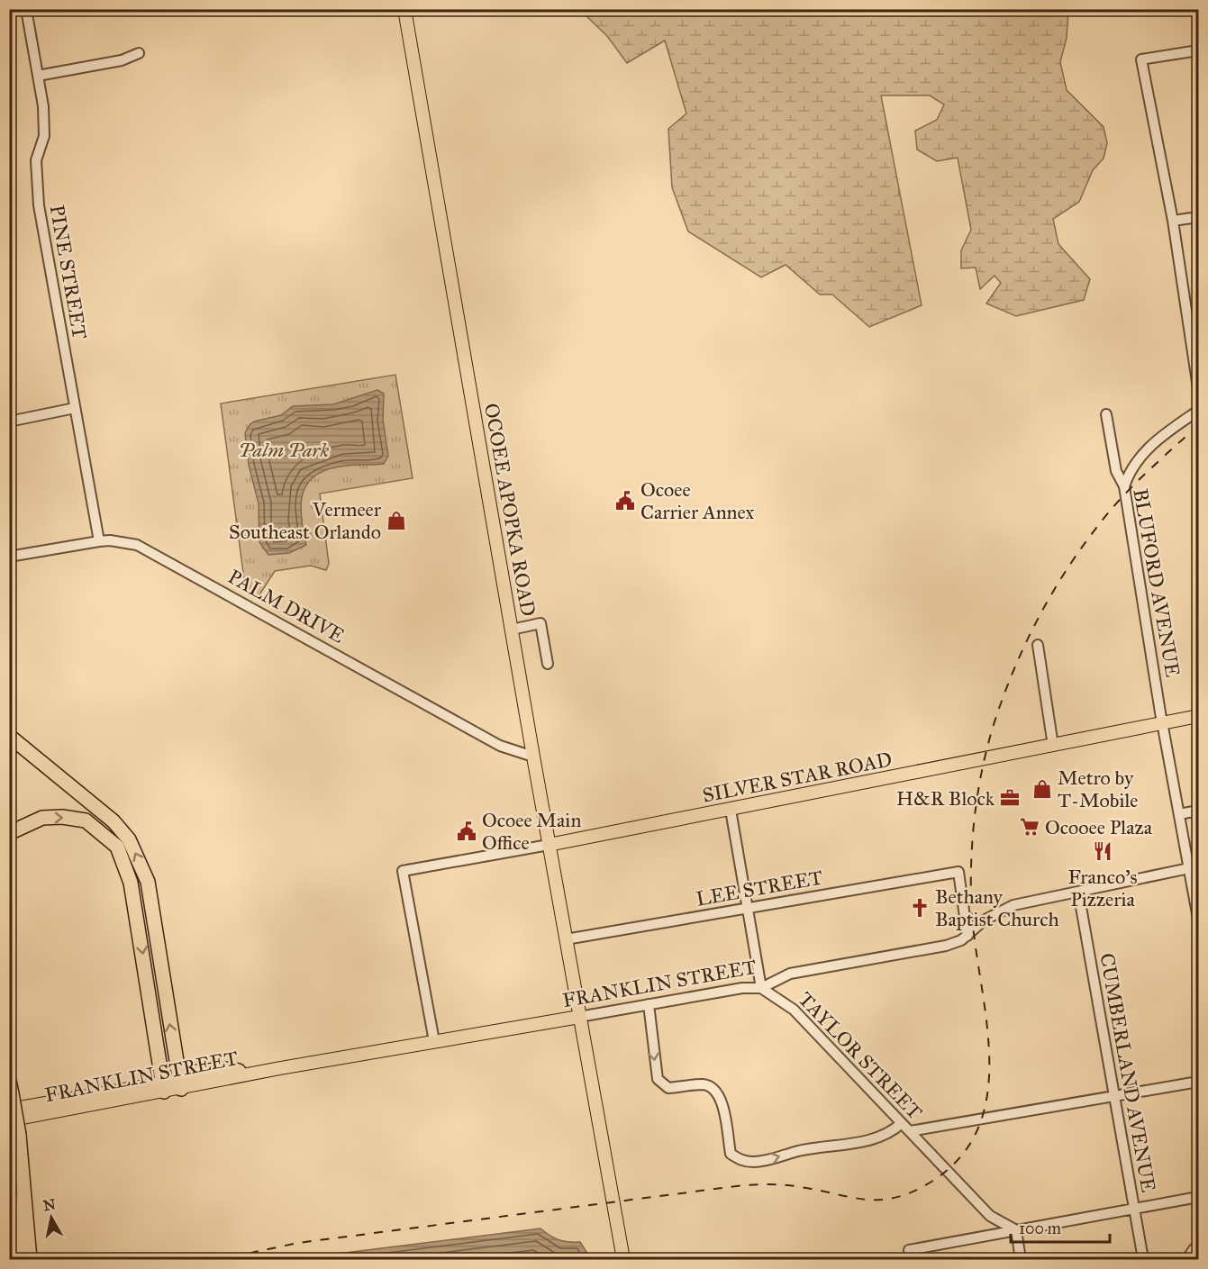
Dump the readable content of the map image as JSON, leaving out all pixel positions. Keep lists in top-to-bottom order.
{
  "streets": {
    "main road": ["OCOEE APOPKA ROAD", "SILVER STAR ROAD", "FRANKLIN STREET"],
    "street": [
      "PINE STREET",
      "BLUFORD AVENUE",
      "PALM DRIVE",
      "LEE STREET",
      "TAYLOR STREET",
      "CUMBERLAND AVENUE"
    ]
  },
  "crossings": [
    ["PINE STREET", "PALM DRIVE"],
    ["OCOEE APOPKA ROAD", "PALM DRIVE"],
    ["OCOEE APOPKA ROAD", "SILVER STAR ROAD"],
    ["OCOEE APOPKA ROAD", "LEE STREET"],
    ["OCOEE APOPKA ROAD", "FRANKLIN STREET"],
    ["BLUFORD AVENUE", "SILVER STAR ROAD"],
    ["BLUFORD AVENUE", "FRANKLIN STREET"],
    ["SILVER STAR ROAD", "FRANKLIN STREET"],
    ["LEE STREET", "FRANKLIN STREET"],
    ["FRANKLIN STREET", "TAYLOR STREET"],
    ["FRANKLIN STREET", "CUMBERLAND AVENUE"]
  ],
  "parks": ["Palm Park"],
  "places": {
    "public building": ["Ocoee Carrier Annex", "Ocoee Main Office"],
    "shop": ["Vermeer Southeast Orlando", "Metro by T-Mobile"],
    "office": ["H&R Block"],
    "supermarket": ["Ocooee Plaza"],
    "restaurant": ["Franco's Pizzeria"],
    "church": ["Bethany Baptist Church"]
  },
  "scale_bar": "100 m",
  "north": "top"
}
